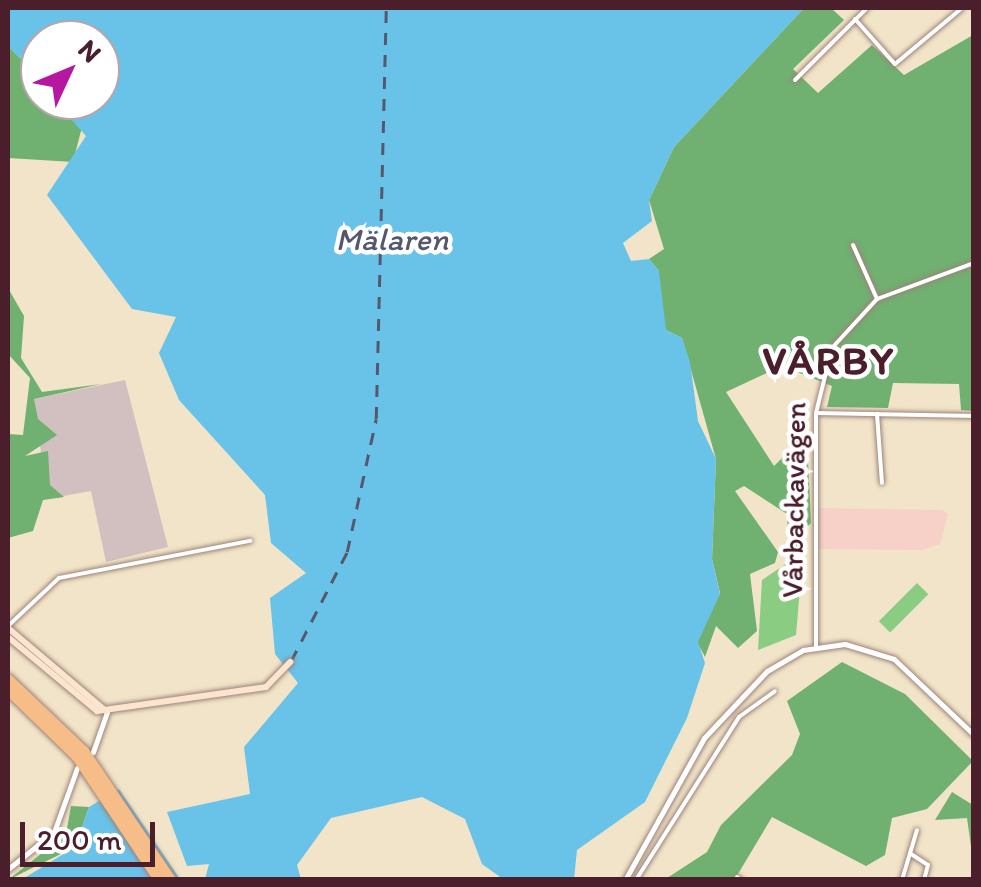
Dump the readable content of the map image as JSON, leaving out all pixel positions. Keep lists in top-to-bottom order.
{
  "streets": {
    "street": ["Vårbackavägen"]
  },
  "districts": ["VÅRBY"],
  "water": ["Mälaren"],
  "scale_bar": "200 m",
  "north": "top right"
}
